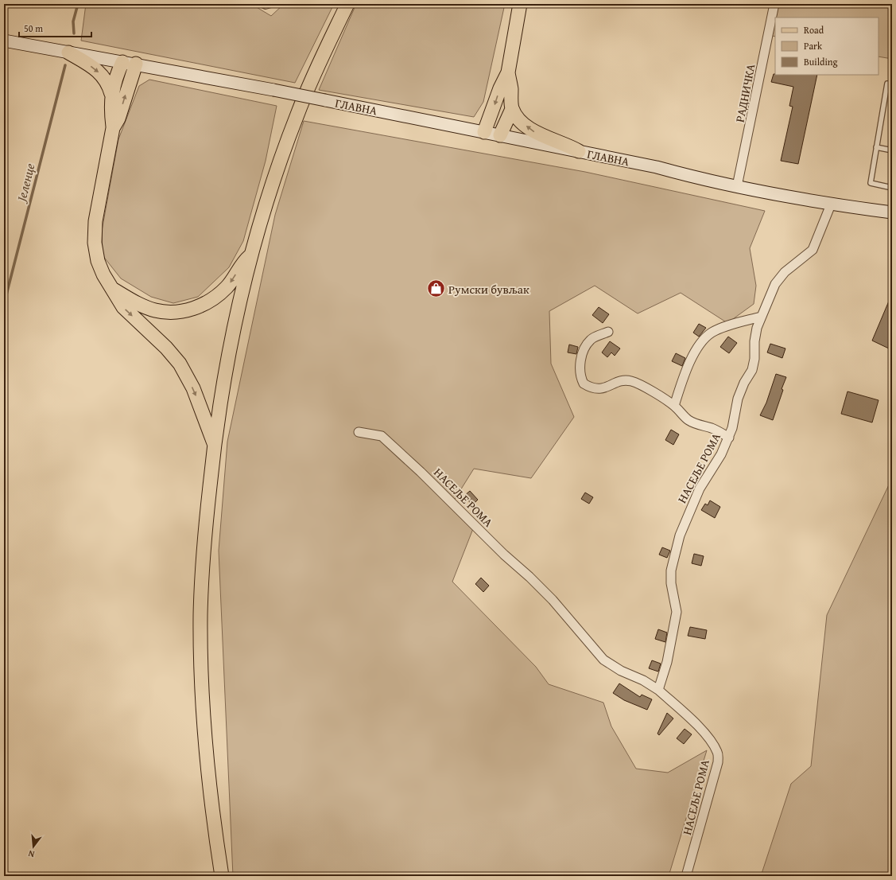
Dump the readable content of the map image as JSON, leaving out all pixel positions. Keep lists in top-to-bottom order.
{
  "streets": {
    "main road": ["ГЛАВНА"],
    "street": ["РАДНИЧКА", "НАСЕЉЕ РОМА"]
  },
  "crossings": [
    ["РАДНИЧКА", "ГЛАВНА"],
    ["ГЛАВНА", "НАСЕЉЕ РОМА"]
  ],
  "water": ["Јеленце"],
  "places": {
    "shop": ["Румски бувљак"]
  },
  "legend": ["Road", "Park", "Building"],
  "scale_bar": "50 m",
  "north": "bottom"
}
